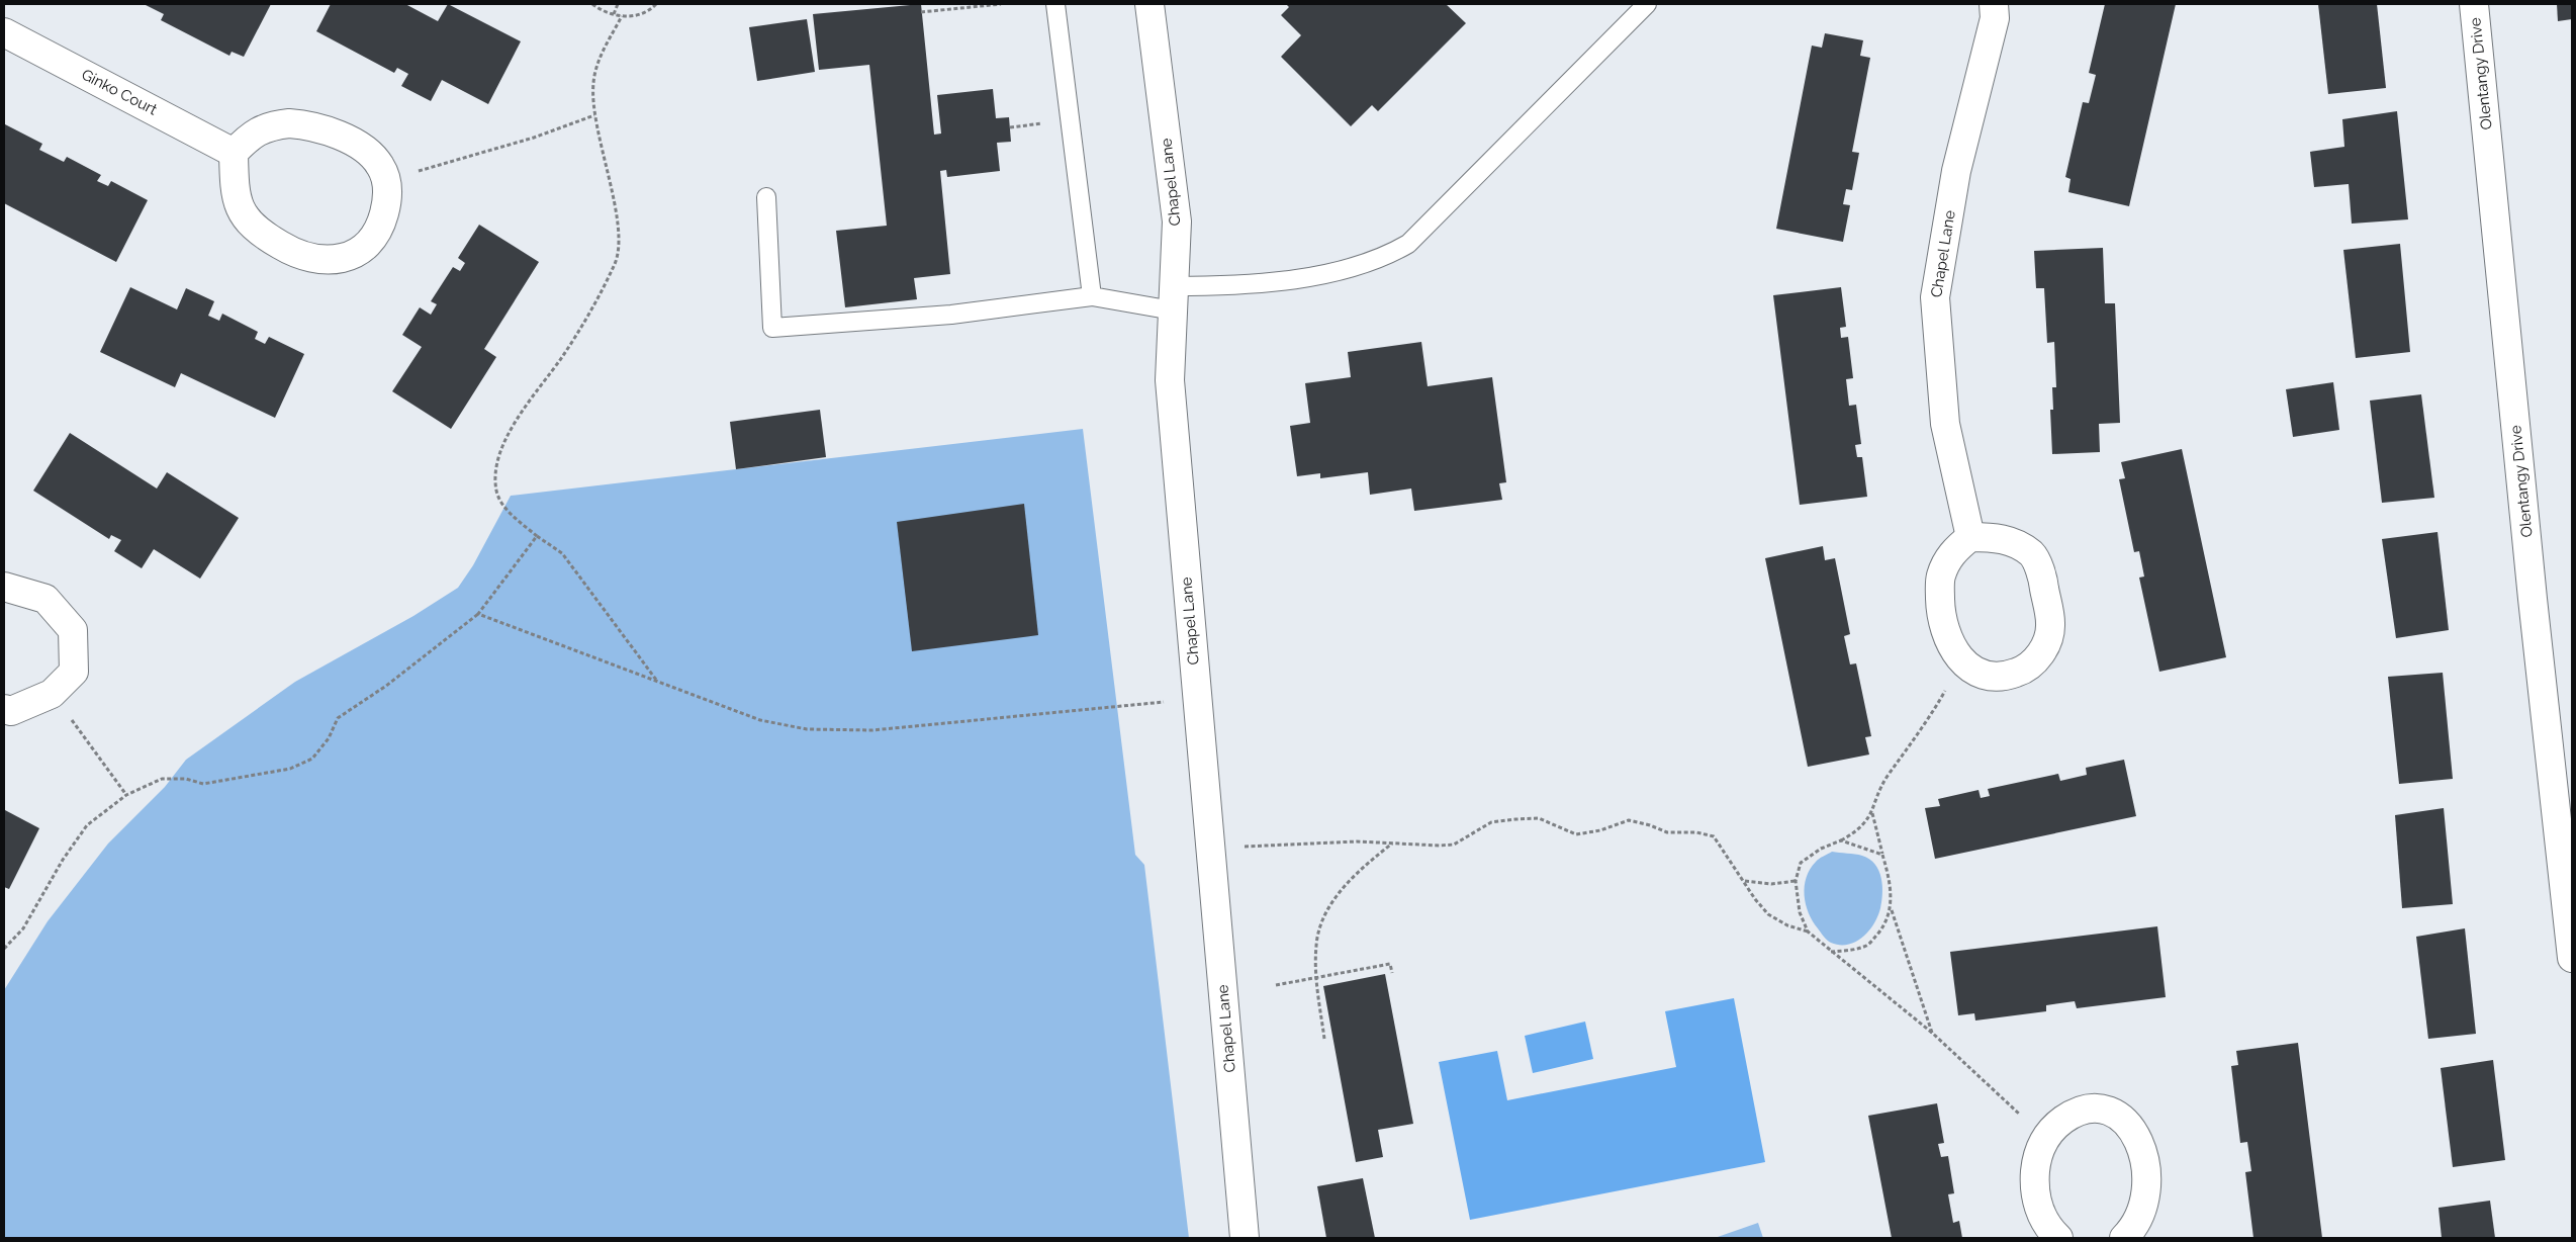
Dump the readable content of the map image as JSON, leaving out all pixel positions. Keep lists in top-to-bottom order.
{
  "streets": {
    "street": ["Olentangy Drive", "Ginko Court", "Chapel Lane"]
  }
}
